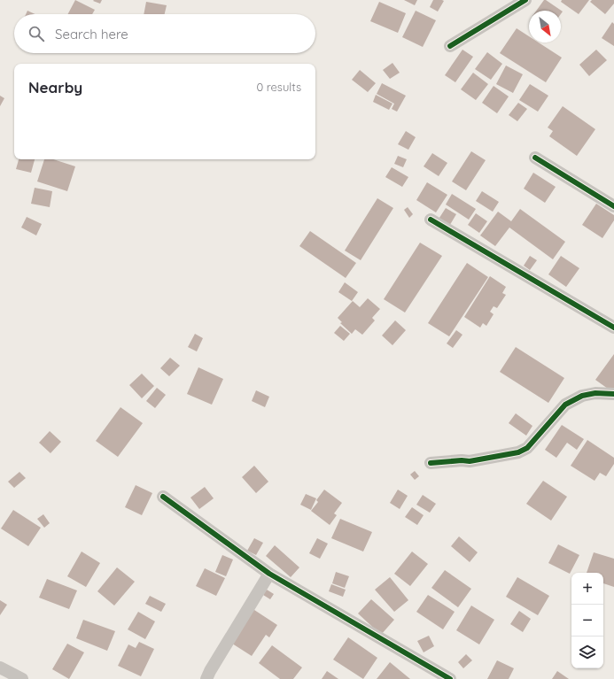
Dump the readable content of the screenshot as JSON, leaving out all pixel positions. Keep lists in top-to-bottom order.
{
  "north": "bottom right",
  "page": {
    "search": "Search here",
    "heading": ["Nearby", "0 results"],
    "map_buttons": ["+", "−"]
  }
}
